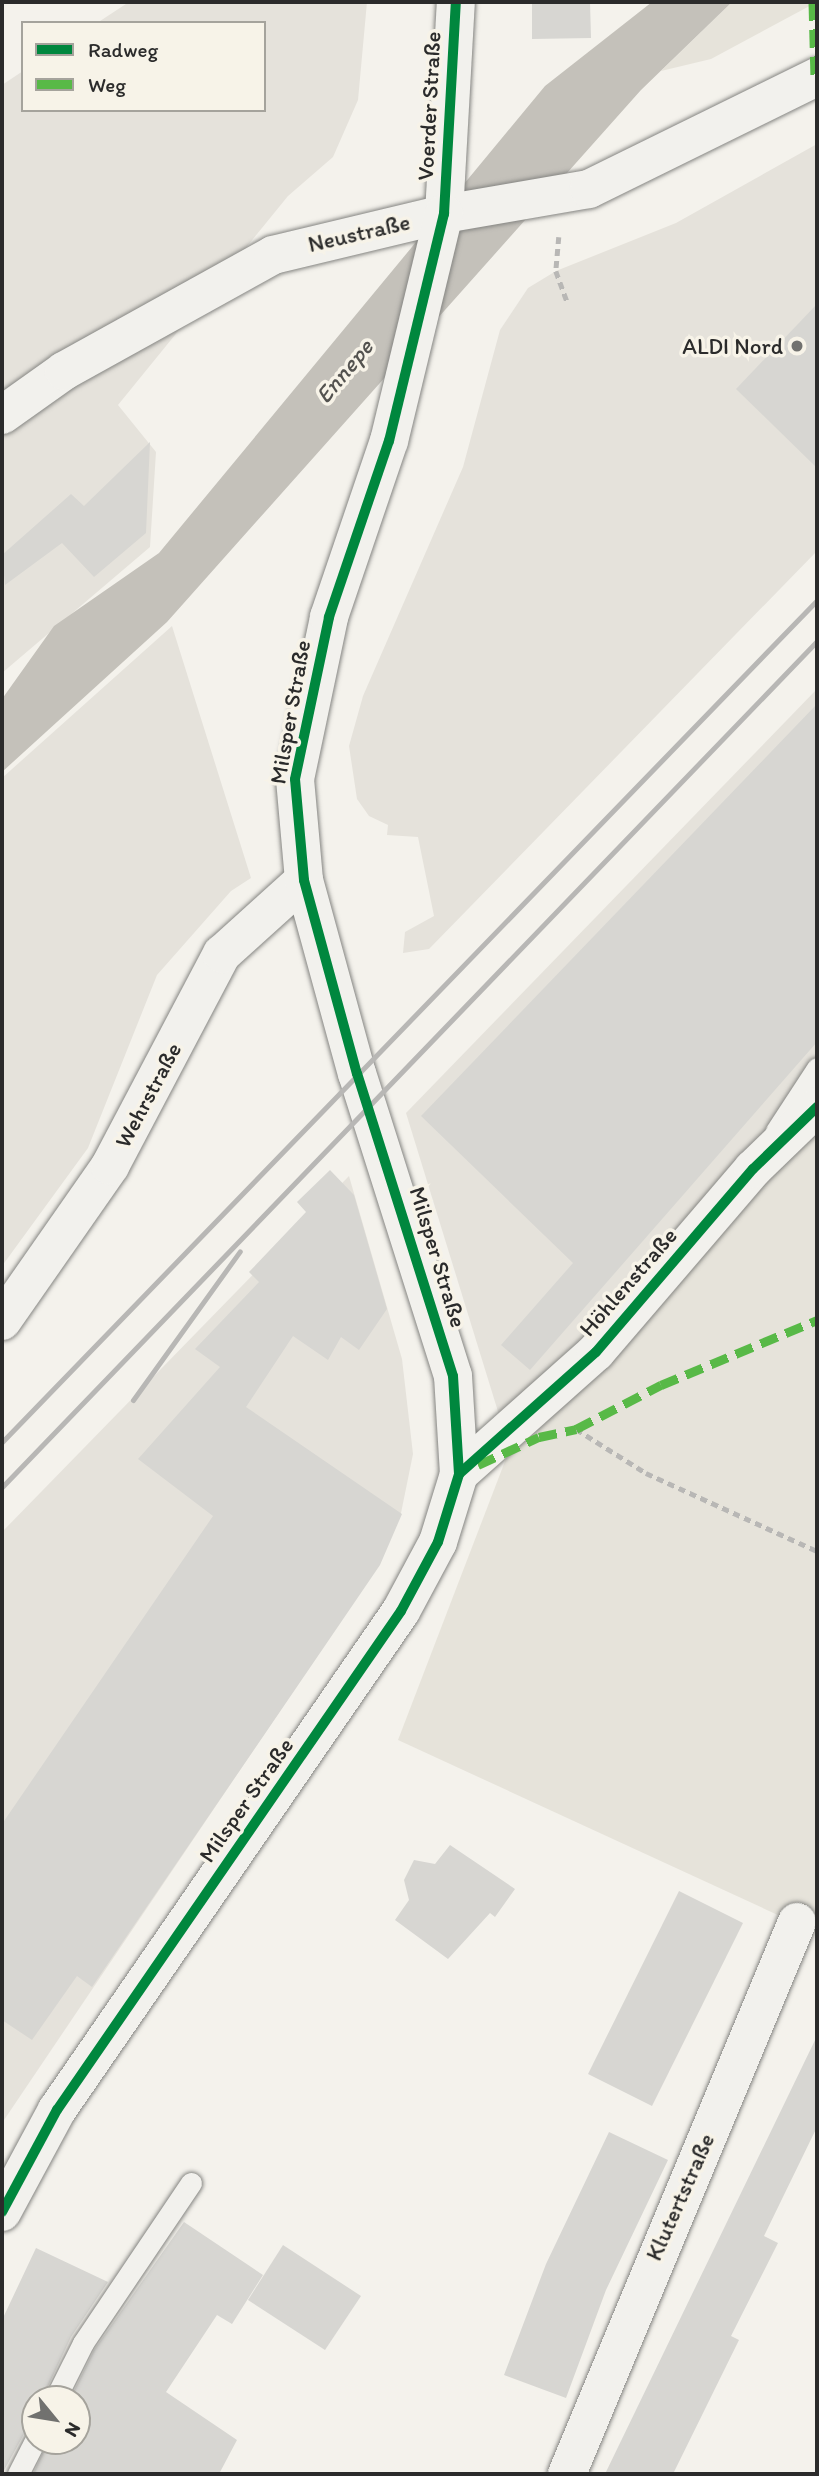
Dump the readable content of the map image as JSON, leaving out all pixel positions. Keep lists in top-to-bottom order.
{
  "streets": {
    "street": [
      "Voerder Straße",
      "Neustraße",
      "Milsper Straße",
      "Wehrstraße",
      "Höhlenstraße",
      "Klutertstraße"
    ]
  },
  "crossings": [
    ["Voerder Straße", "Neustraße"],
    ["Voerder Straße", "Milsper Straße"],
    ["Neustraße", "Milsper Straße"],
    ["Milsper Straße", "Wehrstraße"],
    ["Milsper Straße", "Höhlenstraße"]
  ],
  "water": ["Ennepe"],
  "places": ["ALDI Nord"],
  "legend": ["Radweg", "Weg"],
  "north": "bottom right"
}
